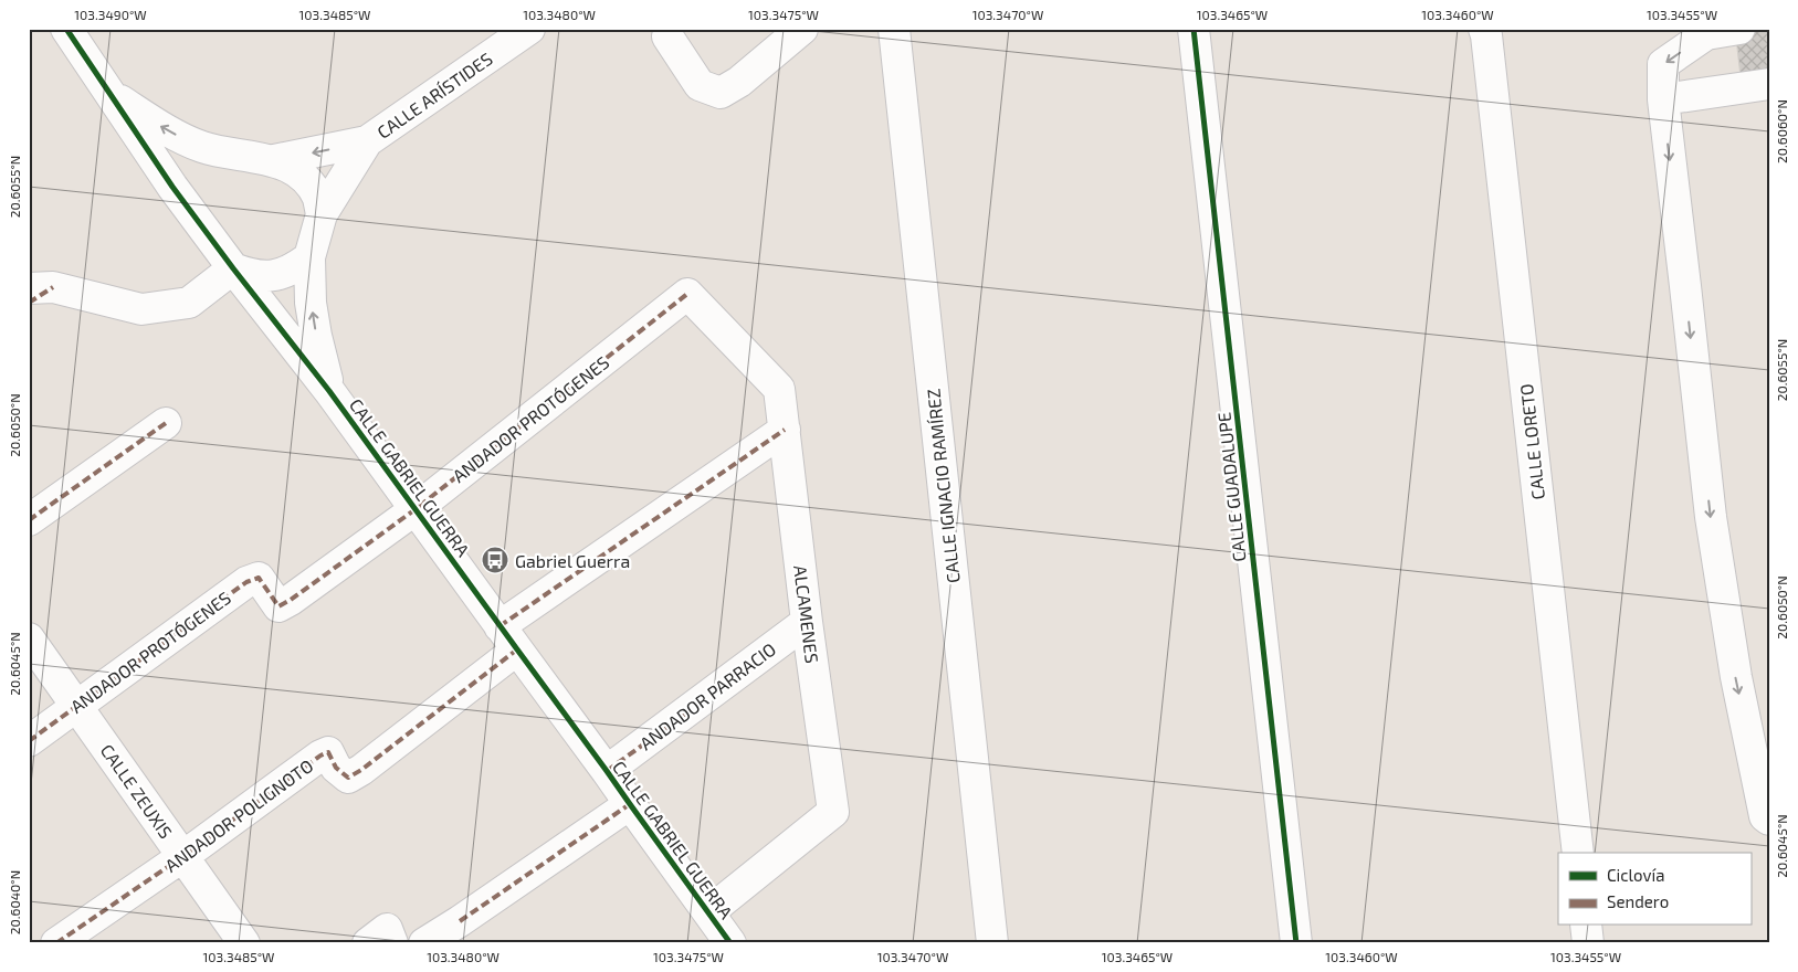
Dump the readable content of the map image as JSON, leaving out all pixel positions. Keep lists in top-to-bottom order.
{
  "streets": {
    "street": [
      "CALLE ARÍSTIDES",
      "ANDADOR PROTÓGENES",
      "CALLE LORETO",
      "CALLE GABRIEL GUERRA",
      "CALLE IGNACIO RAMÍREZ",
      "CALLE GUADALUPE",
      "ALCAMENES",
      "ANDADOR PARRACIO",
      "CALLE ZEUXIS",
      "ANDADOR POLIGNOTO"
    ]
  },
  "crossings": [
    ["CALLE ARÍSTIDES", "CALLE GABRIEL GUERRA"],
    ["ANDADOR PROTÓGENES", "CALLE GABRIEL GUERRA"],
    ["ANDADOR PROTÓGENES", "ALCAMENES"],
    ["ANDADOR PROTÓGENES", "CALLE ZEUXIS"],
    ["CALLE GABRIEL GUERRA", "ALCAMENES"],
    ["CALLE GABRIEL GUERRA", "ANDADOR PARRACIO"],
    ["CALLE GABRIEL GUERRA", "ANDADOR POLIGNOTO"],
    ["ALCAMENES", "ANDADOR PARRACIO"],
    ["ALCAMENES", "ANDADOR POLIGNOTO"],
    ["CALLE ZEUXIS", "ANDADOR POLIGNOTO"]
  ],
  "places": {
    "bus stop": ["Gabriel Guerra"]
  },
  "legend": ["Ciclovía", "Sendero"],
  "coordinates": [
    "103.3490°W",
    "103.3485°W",
    "103.3480°W",
    "103.3475°W",
    "103.3470°W",
    "103.3465°W",
    "103.3460°W",
    "103.3455°W",
    "20.6060°N",
    "20.6055°N",
    "20.6050°N",
    "20.6045°N",
    "20.6040°N"
  ]
}
